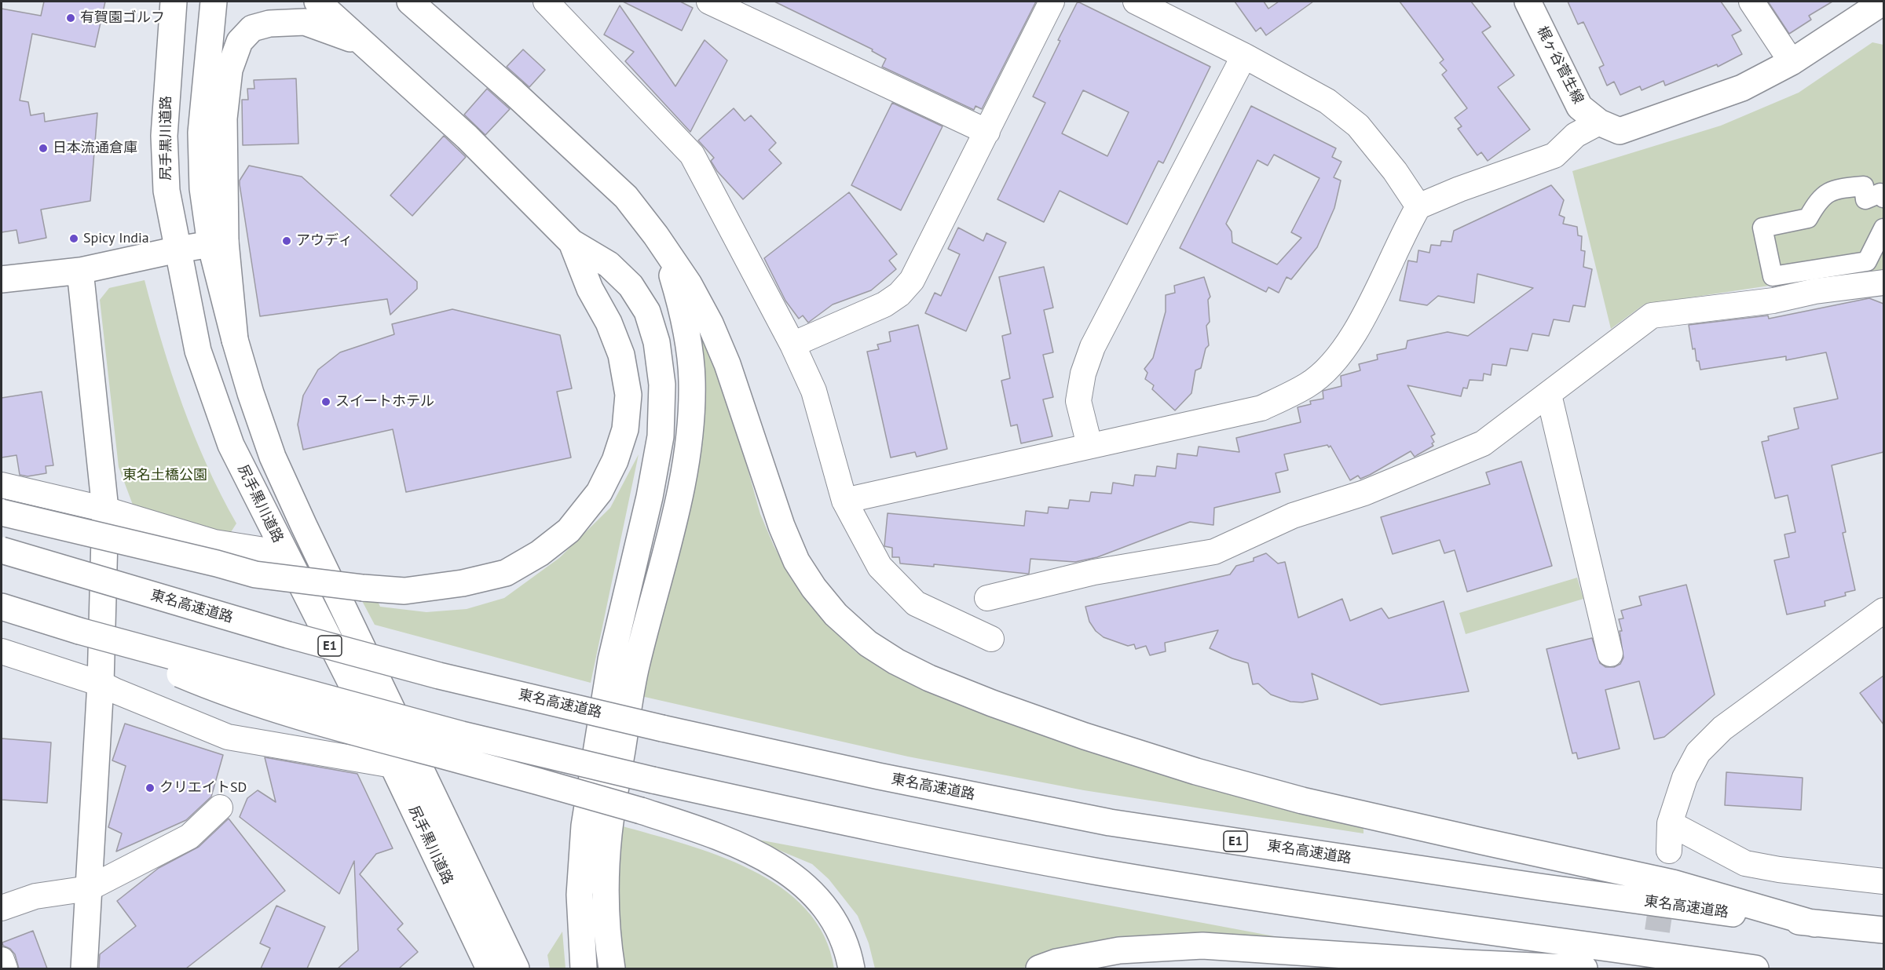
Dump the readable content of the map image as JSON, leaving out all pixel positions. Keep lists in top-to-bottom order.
{
  "streets": {
    "main road": [
      "梶ヶ谷菅生線",
      "尻手黒川道路",
      "東名高速道路",
      "E1"
    ]
  },
  "parks": ["東名土橋公園"],
  "places": [
    "有賀園ゴルフ",
    "日本流通倉庫",
    "Spicy India",
    "アウディ",
    "スイートホテル",
    "クリエイトSD"
  ]
}
